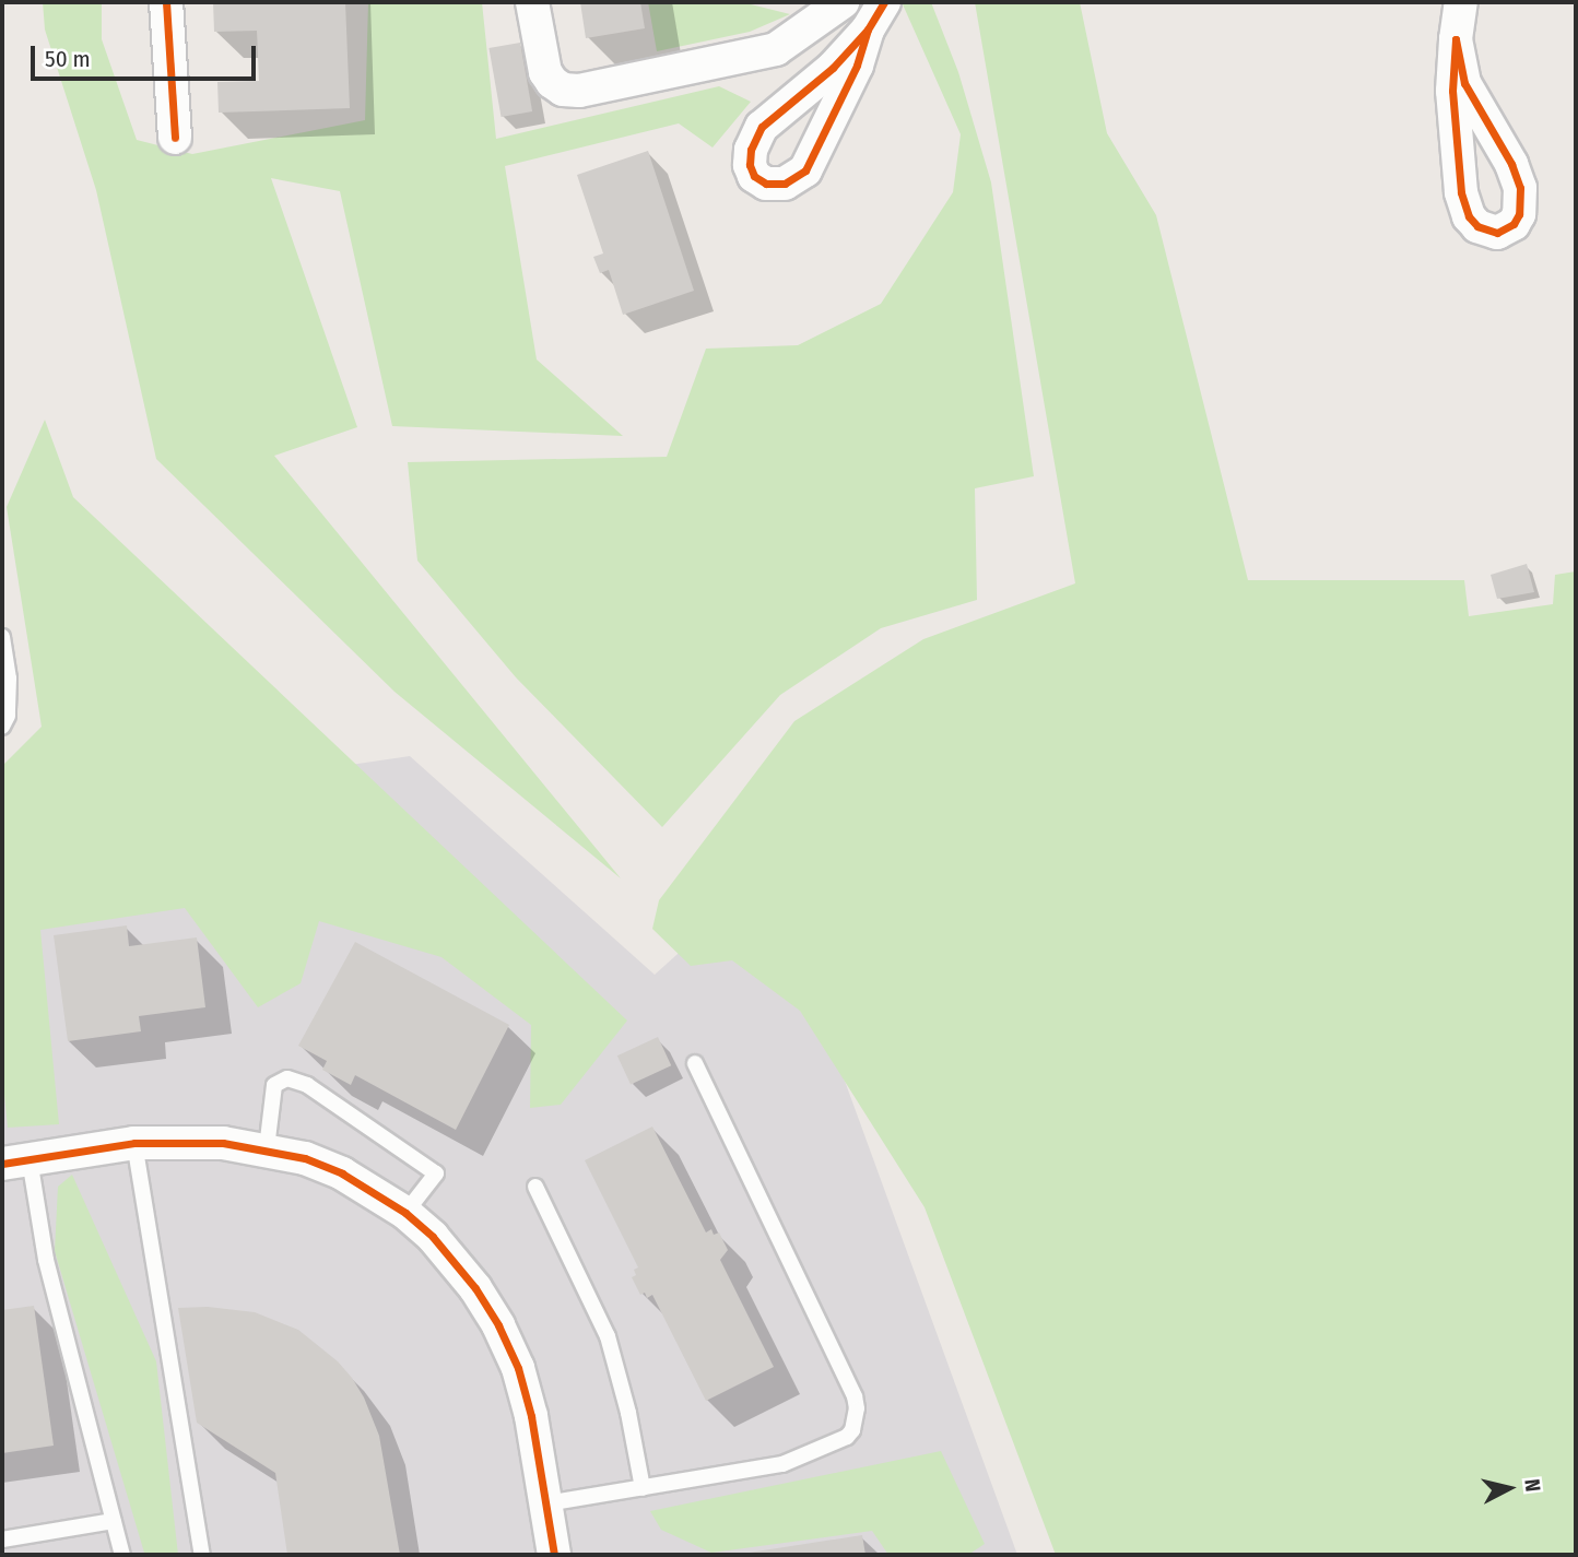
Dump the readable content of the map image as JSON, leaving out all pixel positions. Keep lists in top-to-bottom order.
{
  "scale_bar": "50 m",
  "north": "right"
}
